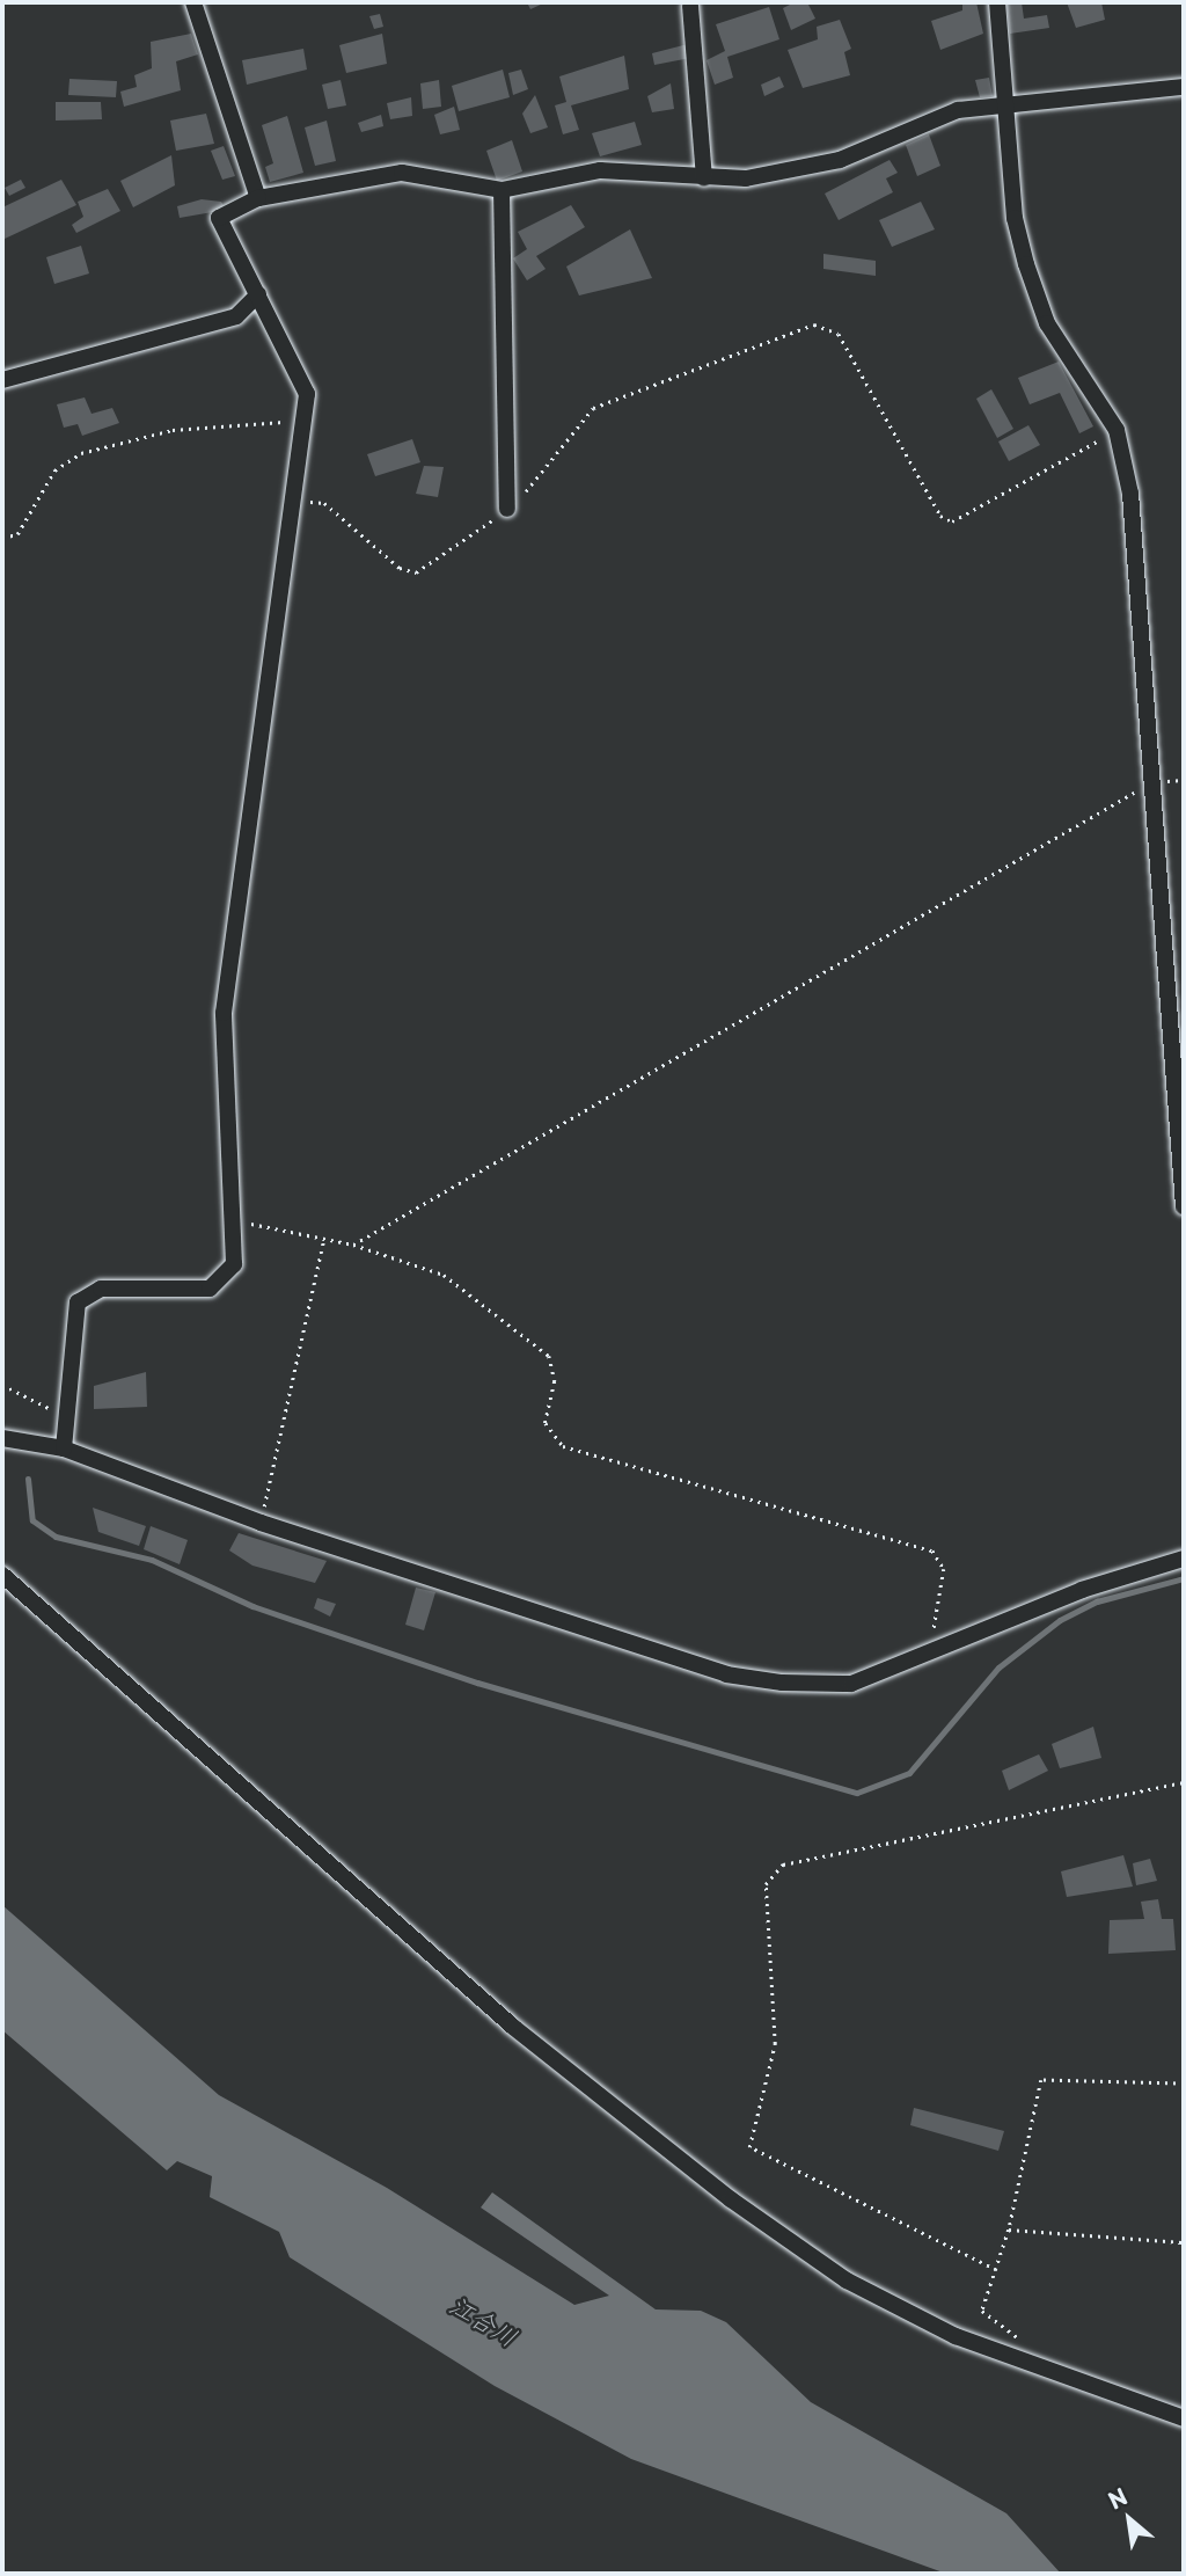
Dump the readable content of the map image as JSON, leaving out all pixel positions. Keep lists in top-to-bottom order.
{
  "water": ["江合川"],
  "north": "top left"
}
